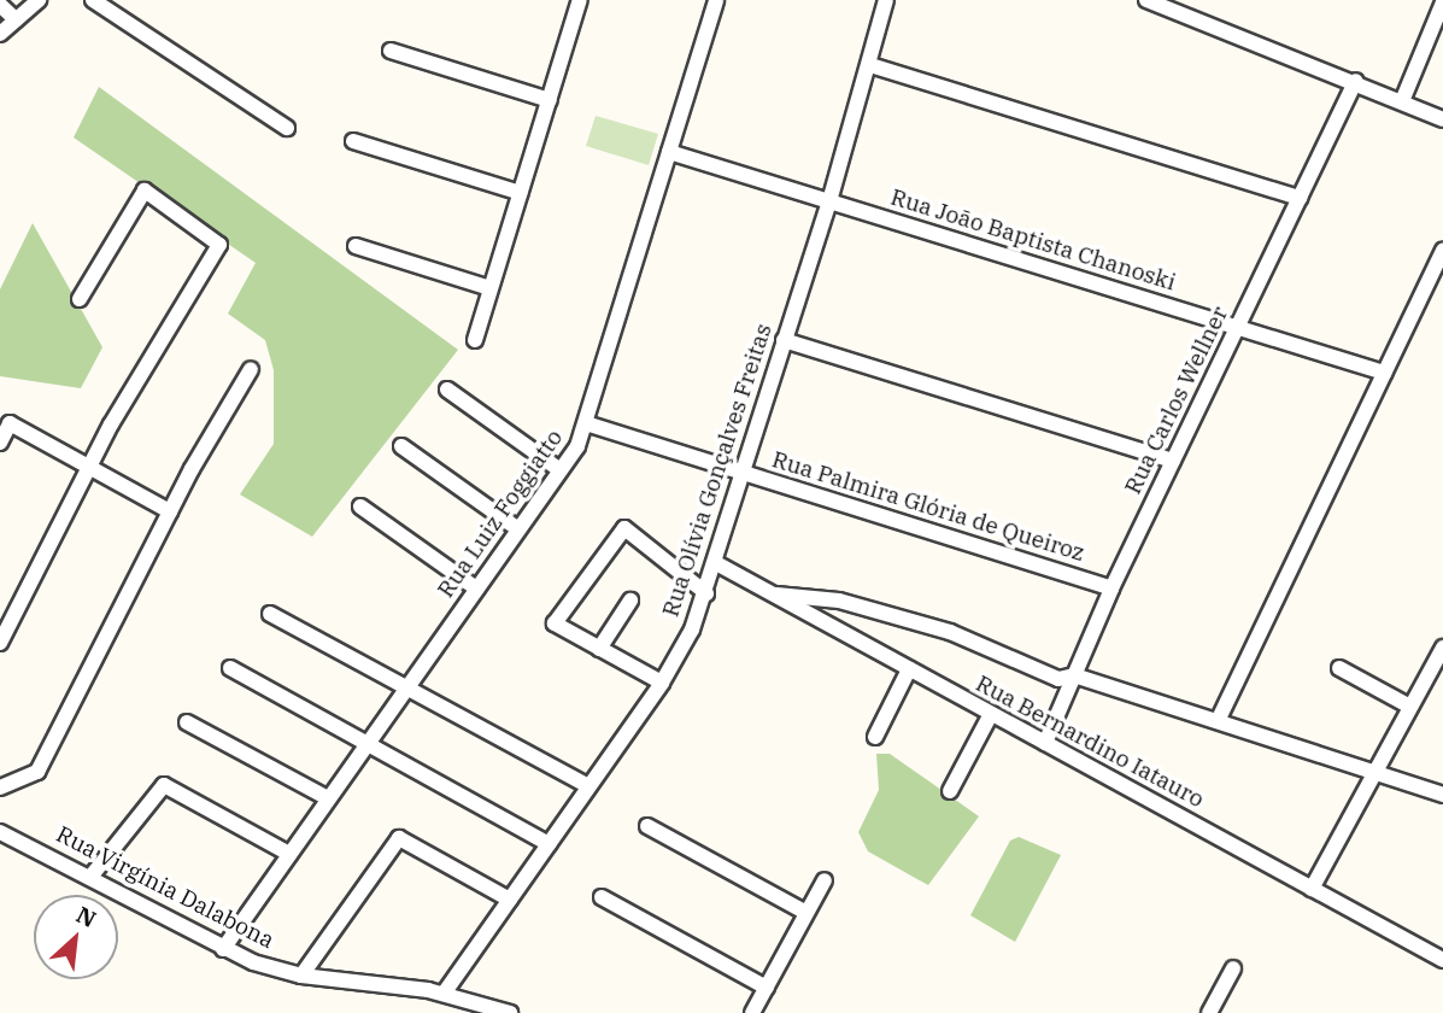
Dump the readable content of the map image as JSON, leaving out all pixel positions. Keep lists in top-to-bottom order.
{
  "streets": {
    "street": [
      "Rua João Baptista Chanoski",
      "Rua Carlos Wellner",
      "Rua Olívia Gonçalves Freitas",
      "Rua Palmira Glória de Queiroz",
      "Rua Luiz Foggiatto",
      "Rua Bernardino Iatauro",
      "Rua Virgínia Dalabona"
    ]
  },
  "crossings": [
    ["Rua João Baptista Chanoski", "Rua Carlos Wellner"],
    ["Rua João Baptista Chanoski", "Rua Olívia Gonçalves Freitas"],
    ["Rua João Baptista Chanoski", "Rua Luiz Foggiatto"],
    ["Rua Carlos Wellner", "Rua Palmira Glória de Queiroz"],
    ["Rua Carlos Wellner", "Rua Bernardino Iatauro"],
    ["Rua Olívia Gonçalves Freitas", "Rua Palmira Glória de Queiroz"],
    ["Rua Olívia Gonçalves Freitas", "Rua Bernardino Iatauro"],
    ["Rua Olívia Gonçalves Freitas", "Rua Virgínia Dalabona"],
    ["Rua Palmira Glória de Queiroz", "Rua Luiz Foggiatto"],
    ["Rua Luiz Foggiatto", "Rua Virgínia Dalabona"]
  ],
  "north": "top right"
}
